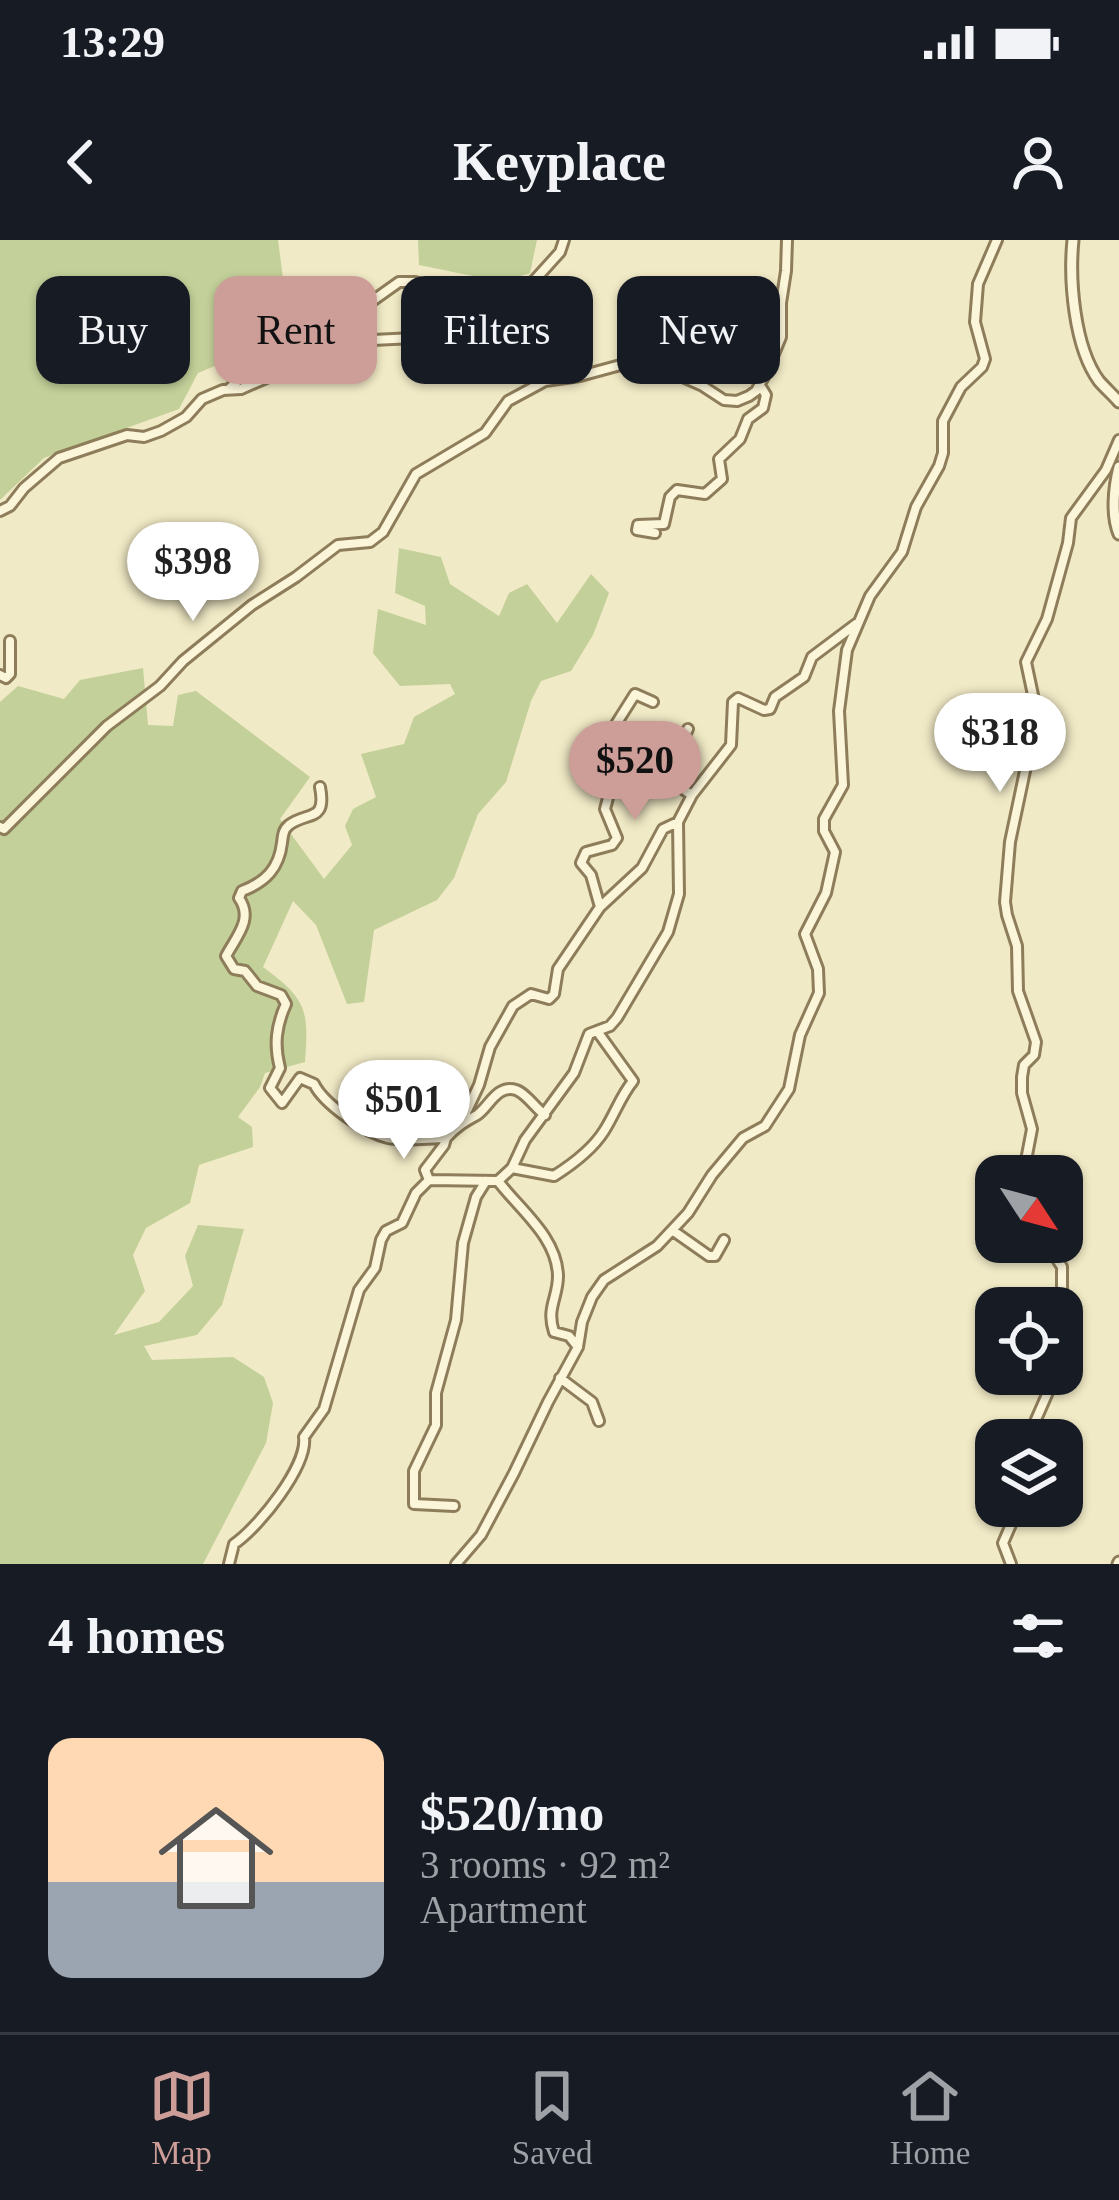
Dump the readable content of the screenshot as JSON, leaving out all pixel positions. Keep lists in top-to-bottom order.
{
  "north": "bottom right",
  "page": {
    "status": "13:29",
    "header": "Keyplace",
    "chip": [
      "Buy",
      "Rent",
      "Filters",
      "New"
    ],
    "price": [
      "$398",
      "$318",
      "$520",
      "$501"
    ],
    "heading": "4 homes",
    "list": [
      {
        "name": "$520/mo",
        "note": "3 rooms · 92 m² · Apartment"
      }
    ],
    "tabs": ["Map", "Saved", "Home"]
  }
}
